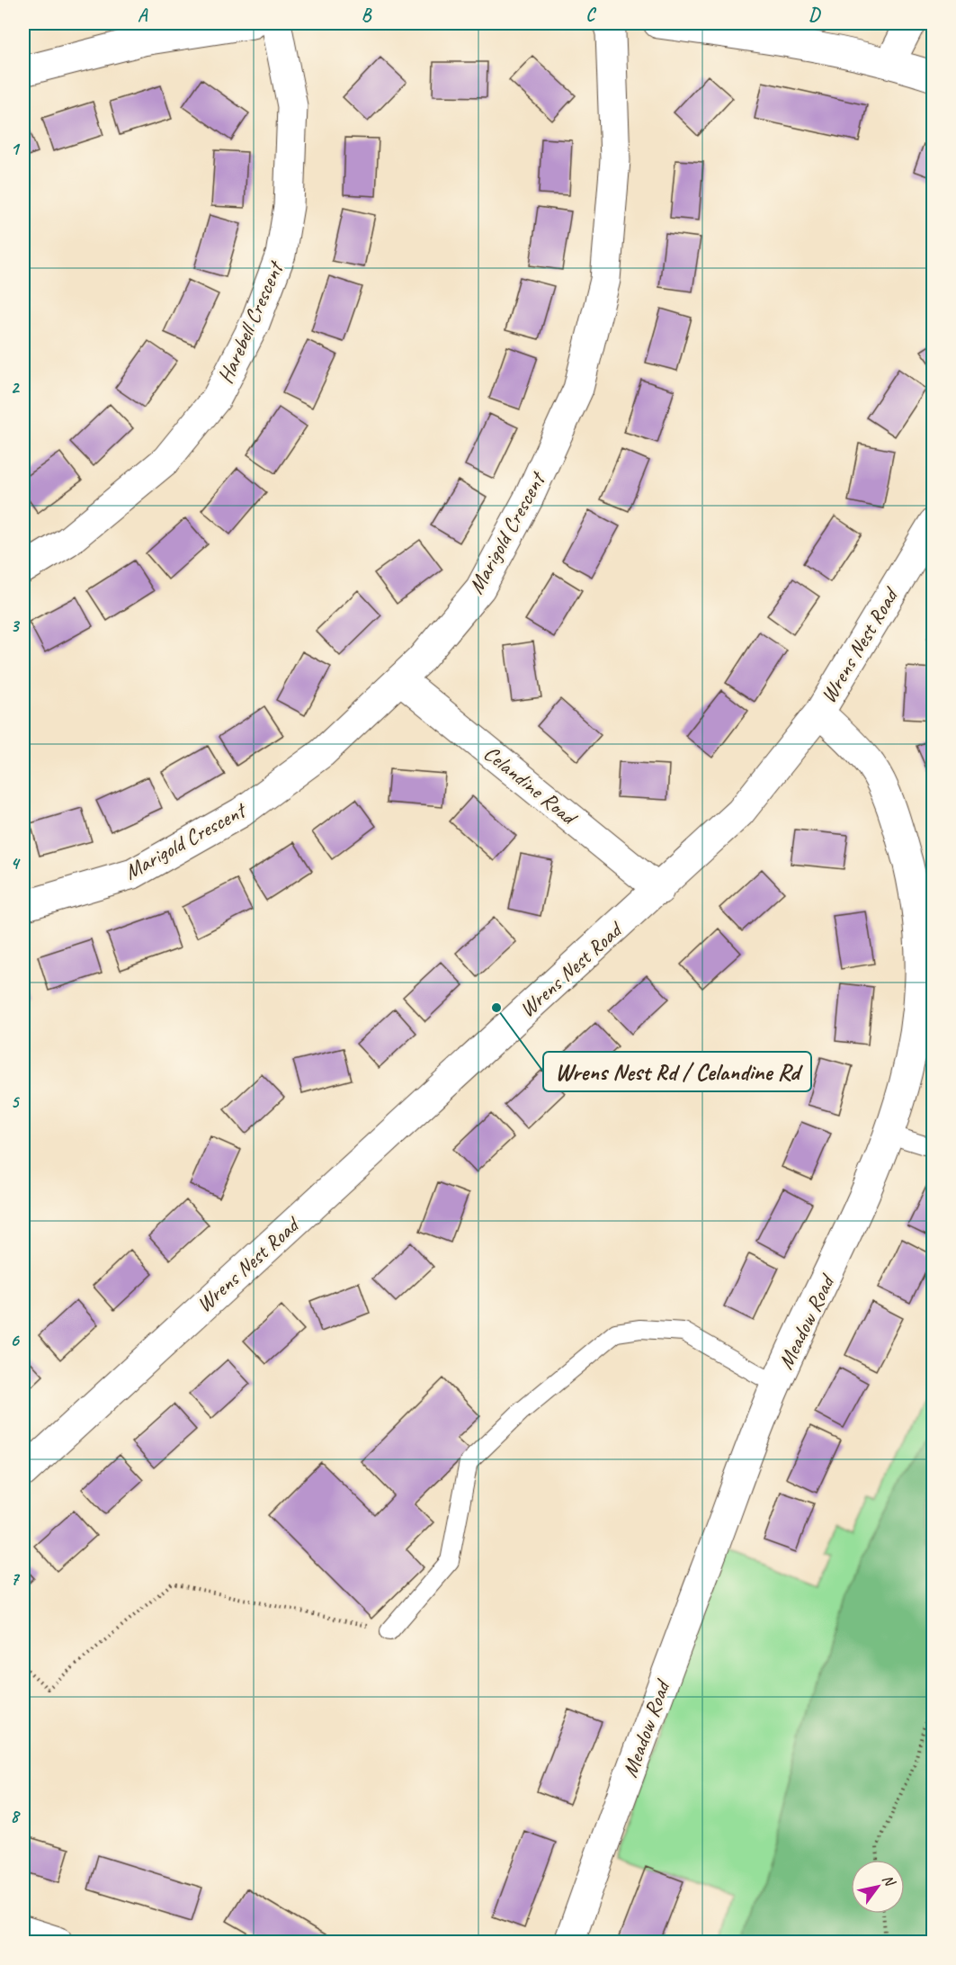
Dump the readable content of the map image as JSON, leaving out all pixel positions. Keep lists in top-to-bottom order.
{
  "streets": {
    "street": [
      "Harebell Crescent",
      "Marigold Crescent",
      "Wrens Nest Road",
      "Celandine Road",
      "Meadow Road"
    ]
  },
  "crossings": [
    ["Marigold Crescent", "Celandine Road"],
    ["Wrens Nest Road", "Celandine Road"],
    ["Wrens Nest Road", "Meadow Road"]
  ],
  "places": ["Wrens Nest Rd / Celandine Rd"],
  "north": "top right",
  "grid": {
    "columns": [
      "A",
      "B",
      "C",
      "D"
    ],
    "rows": [
      "1",
      "2",
      "3",
      "4",
      "5",
      "6",
      "7",
      "8"
    ]
  }
}
